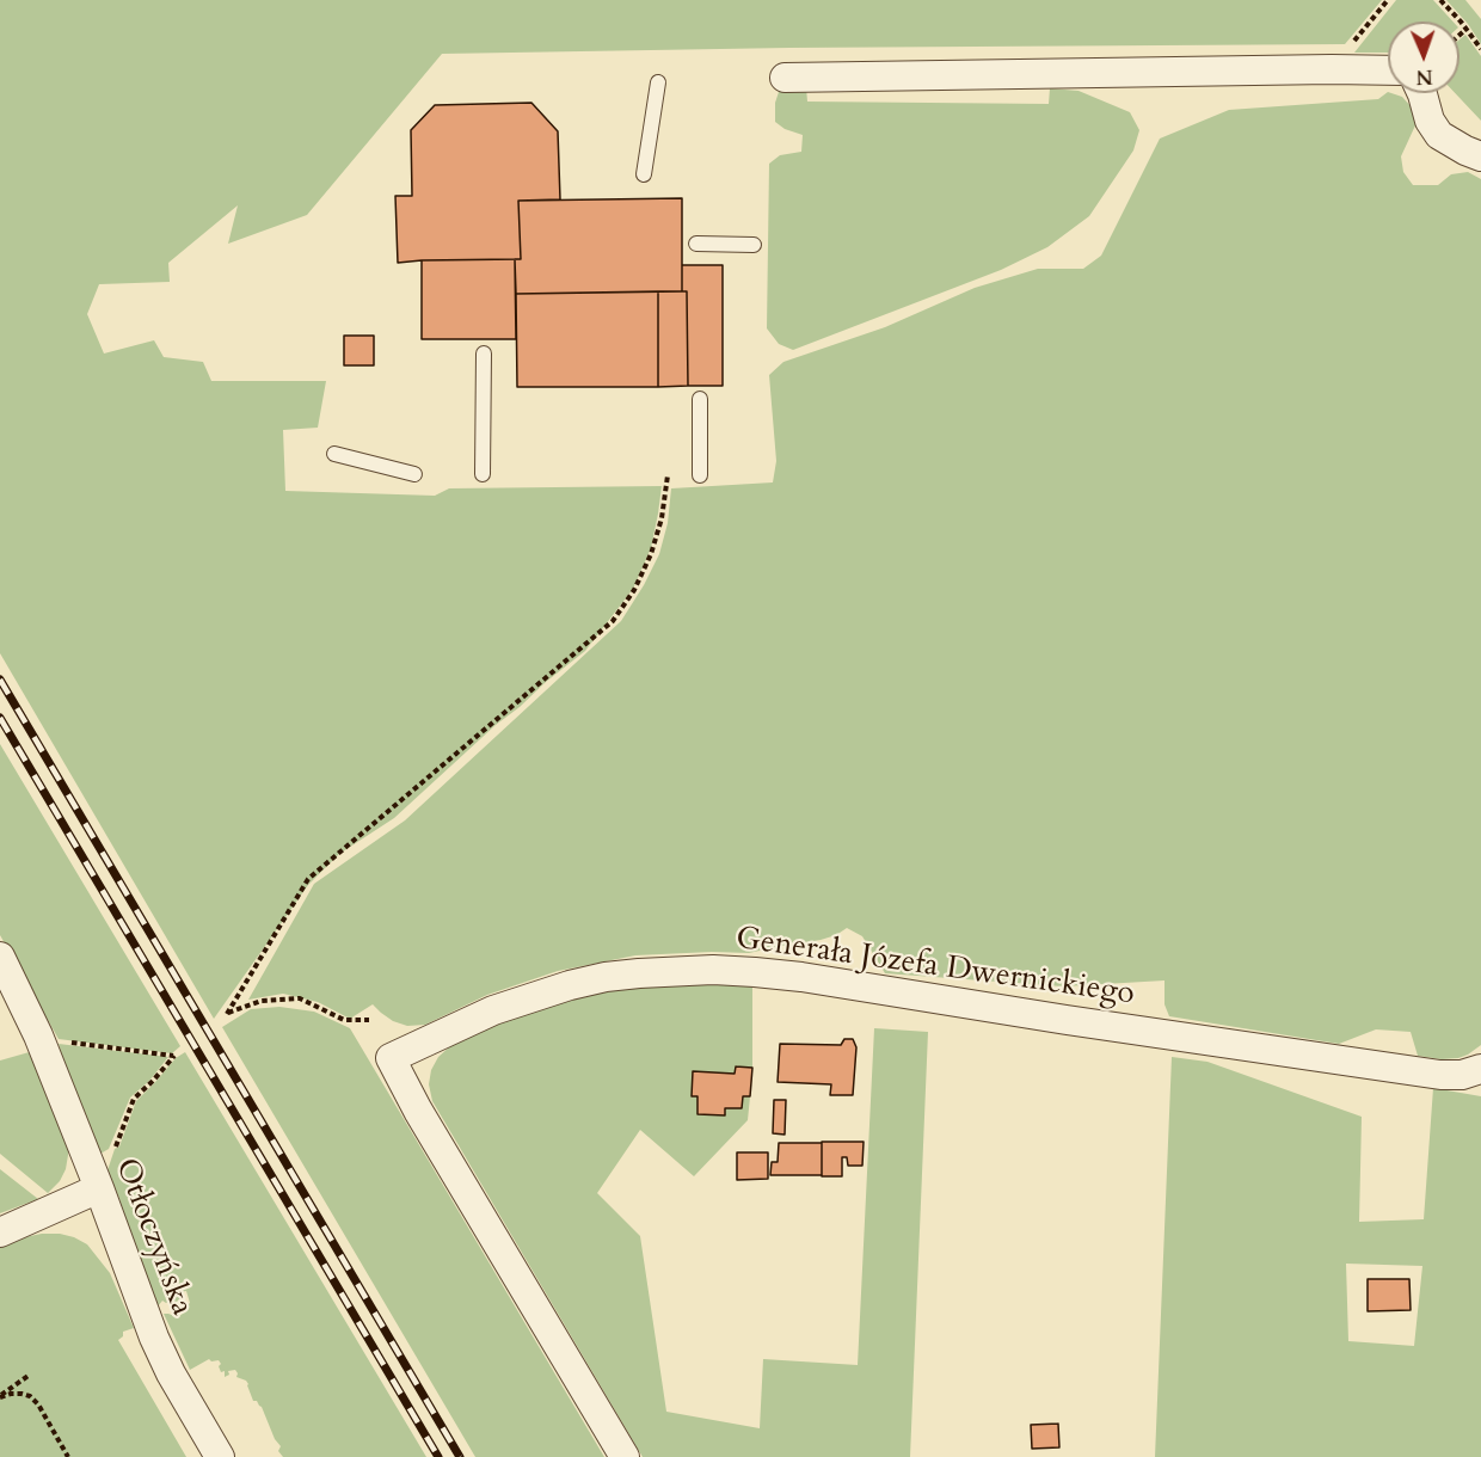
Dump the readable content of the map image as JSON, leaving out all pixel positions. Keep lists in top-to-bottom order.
{
  "streets": {
    "street": ["Generała Józefa Dwernickiego", "Otłoczyńska"]
  },
  "north": "bottom"
}
